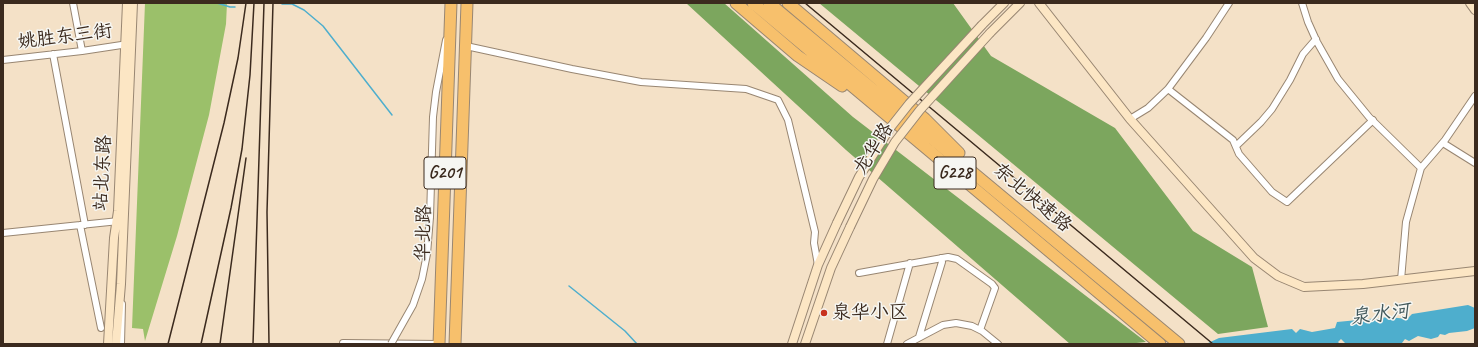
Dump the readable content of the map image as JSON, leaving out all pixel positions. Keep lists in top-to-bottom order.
{
  "streets": {
    "highway": [
      "G201",
      "G228",
      "东北快速路",
      "华北路"
    ],
    "street": ["姚胜东三街", "龙华路", "站北东路"]
  },
  "crossings": [
    ["姚胜东三街", "站北东路"]
  ],
  "water": ["泉水河"],
  "places": ["泉华小区"]
}
